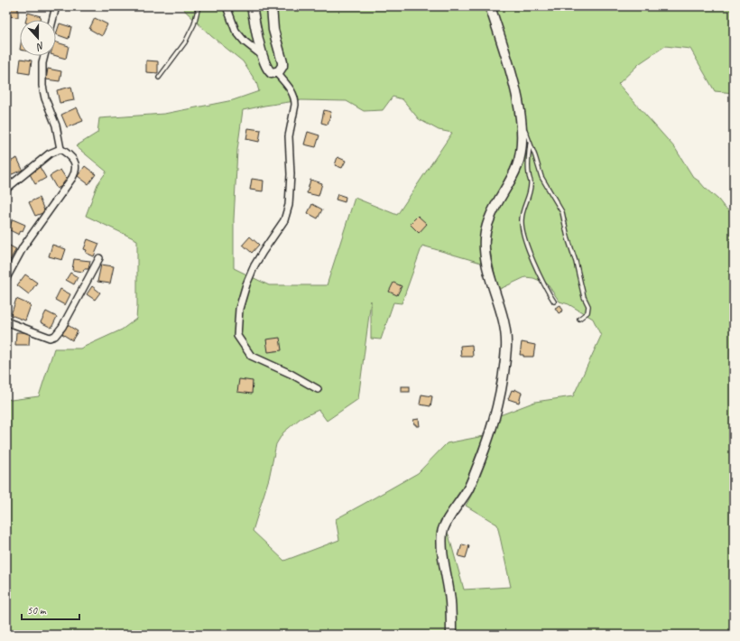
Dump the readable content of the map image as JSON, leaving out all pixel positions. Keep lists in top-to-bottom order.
{
  "scale_bar": "50 m",
  "north": "bottom"
}
